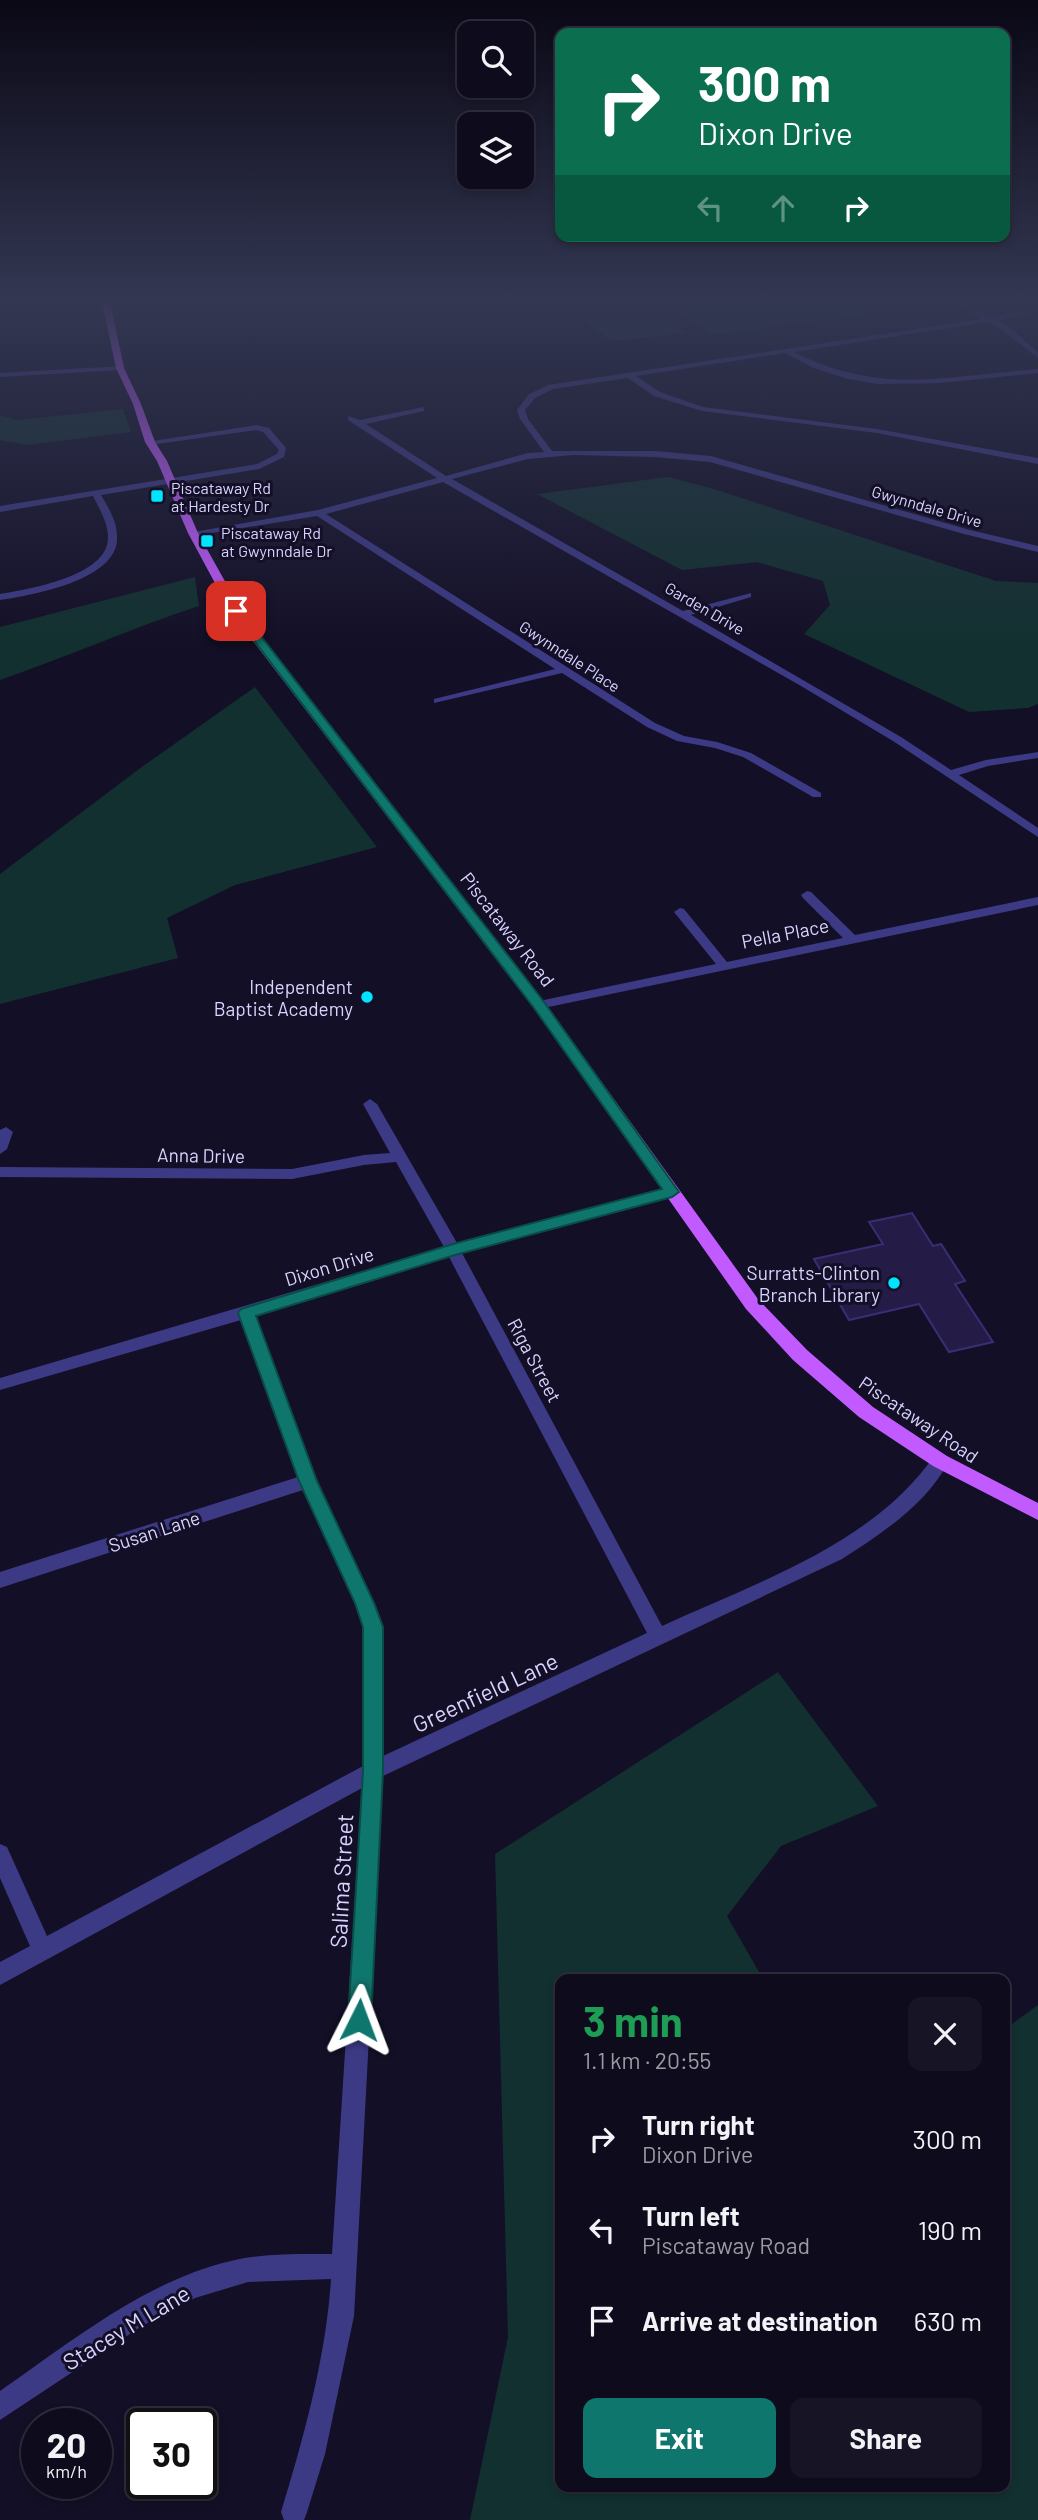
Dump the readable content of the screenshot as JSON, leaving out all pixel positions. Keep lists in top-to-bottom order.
{
  "streets": {
    "main road": ["Piscataway Road"],
    "street": [
      "Gwynndale Drive",
      "Garden Drive",
      "Gwynndale Place",
      "Pella Place",
      "Anna Drive",
      "Dixon Drive",
      "Riga Street",
      "Susan Lane",
      "Greenfield Lane",
      "Salima Street",
      "Stacey M Lane"
    ]
  },
  "crossings": [
    ["Gwynndale Drive", "Garden Drive"],
    ["Gwynndale Drive", "Gwynndale Place"],
    ["Gwynndale Drive", "Piscataway Road"],
    ["Piscataway Road", "Pella Place"],
    ["Piscataway Road", "Dixon Drive"],
    ["Piscataway Road", "Greenfield Lane"],
    ["Anna Drive", "Riga Street"],
    ["Dixon Drive", "Riga Street"],
    ["Dixon Drive", "Salima Street"],
    ["Riga Street", "Greenfield Lane"],
    ["Susan Lane", "Salima Street"],
    ["Greenfield Lane", "Salima Street"],
    ["Salima Street", "Stacey M Lane"]
  ],
  "places": {
    "transit": ["Piscataway Rd at Hardesty Dr", "Piscataway Rd at Gwynndale Dr"],
    "other": ["Independent Baptist Academy", "Surratts-Clinton Branch Library"]
  },
  "page": {
    "turn": ["300 m", "Dixon Drive"],
    "heading": ["3 min", "1.1 km · 20:55"],
    "list": [
      {
        "name": "Turn right",
        "note": "Dixon Drive",
        "value": "300 m"
      },
      {
        "name": "Turn left",
        "note": "Piscataway Road",
        "value": "190 m"
      },
      {
        "name": "Arrive at destination",
        "value": "630 m"
      }
    ],
    "buttons": ["Exit", "Share"],
    "speed": "20 km/h",
    "limit": "30"
  }
}
